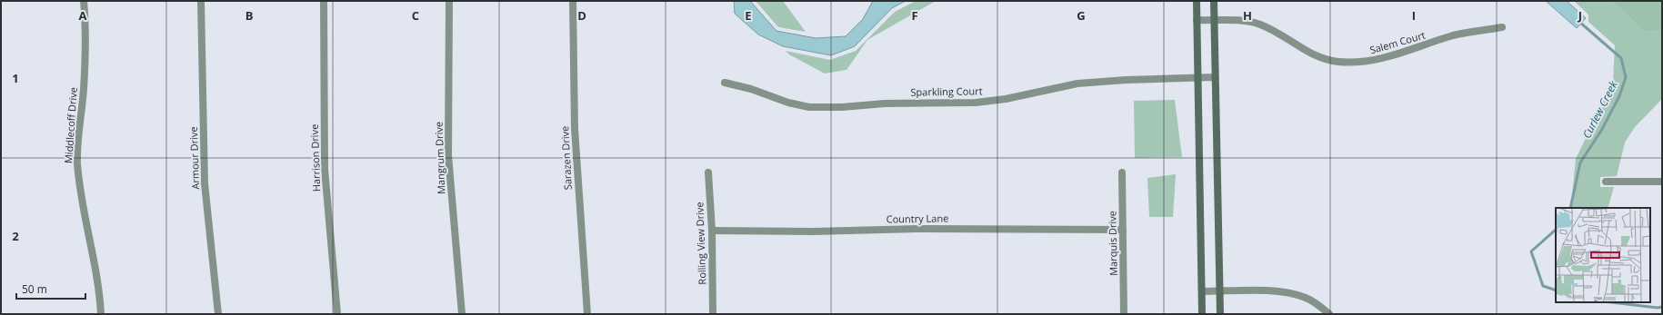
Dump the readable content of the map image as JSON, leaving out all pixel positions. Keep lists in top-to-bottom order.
{
  "streets": {
    "street": [
      "Salem Court",
      "Sparkling Court",
      "Middlecoff Drive",
      "Armour Drive",
      "Harrison Drive",
      "Mangrum Drive",
      "Sarazen Drive",
      "Country Lane",
      "Rolling View Drive",
      "Marquis Drive"
    ]
  },
  "crossings": [
    ["Country Lane", "Rolling View Drive"],
    ["Country Lane", "Marquis Drive"]
  ],
  "water": ["Curlew Creek"],
  "scale_bar": "50 m",
  "grid": {
    "columns": [
      "A",
      "B",
      "C",
      "D",
      "E",
      "F",
      "G",
      "H",
      "I",
      "J"
    ],
    "rows": ["1", "2"]
  }
}
